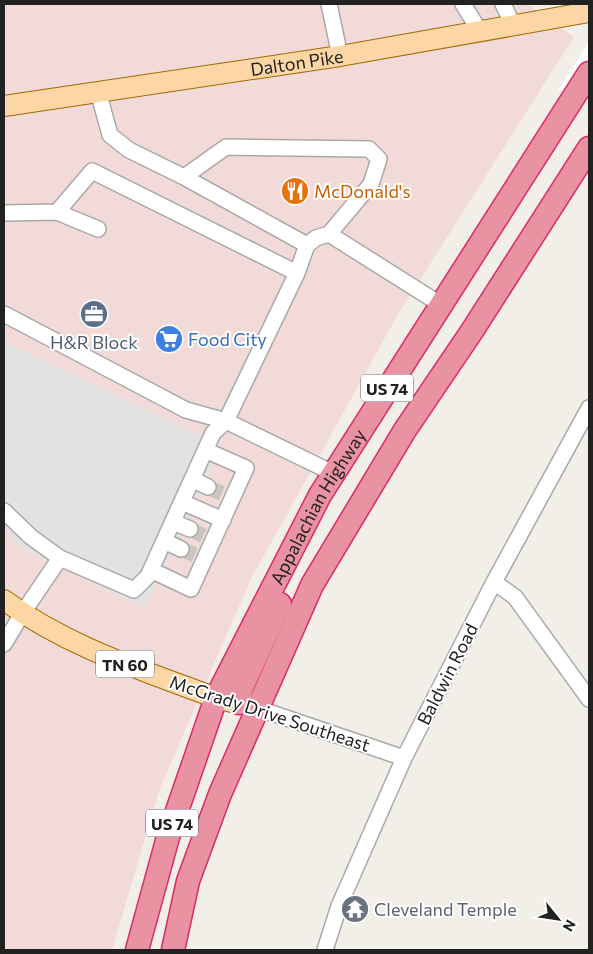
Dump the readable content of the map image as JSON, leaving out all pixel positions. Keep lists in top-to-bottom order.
{
  "streets": {
    "highway": ["US 74", "Appalachian Highway"],
    "main road": ["Dalton Pike", "TN 60", "McGrady Drive Southeast"],
    "street": ["Baldwin Road"]
  },
  "crossings": [
    ["Appalachian Highway", "McGrady Drive Southeast"],
    ["Baldwin Road", "McGrady Drive Southeast"]
  ],
  "places": {
    "restaurant": ["McDonald's"],
    "office": ["H&R Block"],
    "supermarket": ["Food City"],
    "temple": ["Cleveland Temple"]
  },
  "north": "bottom right"
}
